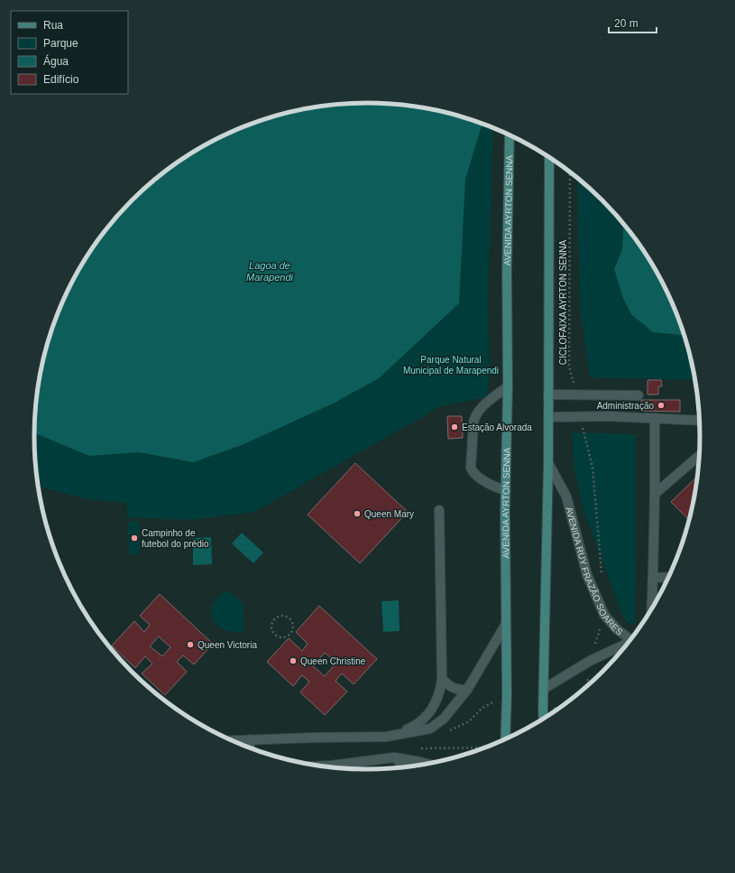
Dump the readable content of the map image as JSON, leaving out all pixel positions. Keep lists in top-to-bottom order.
{
  "streets": {
    "main road": ["AVENIDA AYRTON SENNA"],
    "street": ["AVENIDA RUY FRAZÃO SOARES"],
    "path": ["CICLOFAIXA AYRTON SENNA"]
  },
  "water": ["Lagoa de Marapendi"],
  "parks": ["Parque Natural Municipal de Marapendi"],
  "places": [
    "Administração",
    "Estação Alvorada",
    "Queen Mary",
    "Campinho de futebol do prédio",
    "Queen Victoria",
    "Queen Christine"
  ],
  "legend": [
    "Rua",
    "Parque",
    "Água",
    "Edifício"
  ],
  "scale_bar": "20 m"
}
